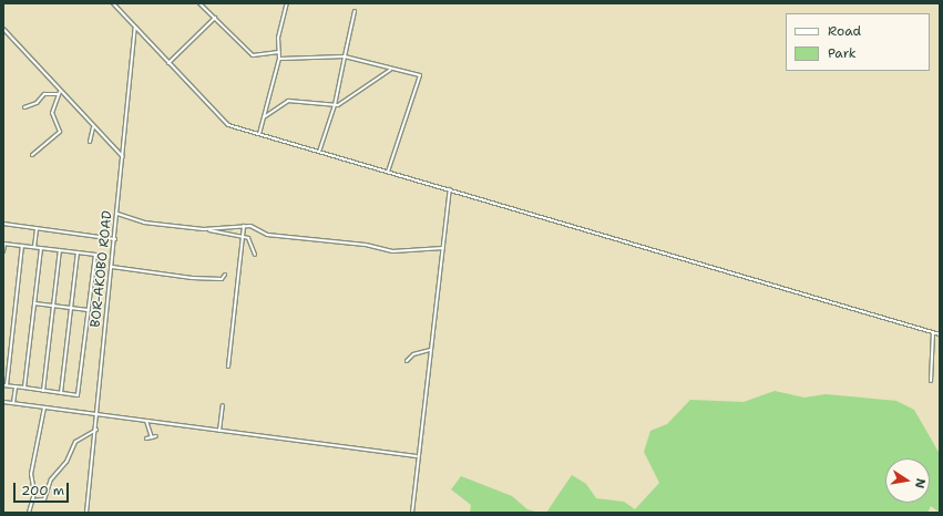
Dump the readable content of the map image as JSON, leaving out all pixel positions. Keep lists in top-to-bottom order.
{
  "streets": {
    "street": ["BOR-AKOBO ROAD"]
  },
  "legend": ["Road", "Park"],
  "scale_bar": "200 m",
  "north": "right"
}
